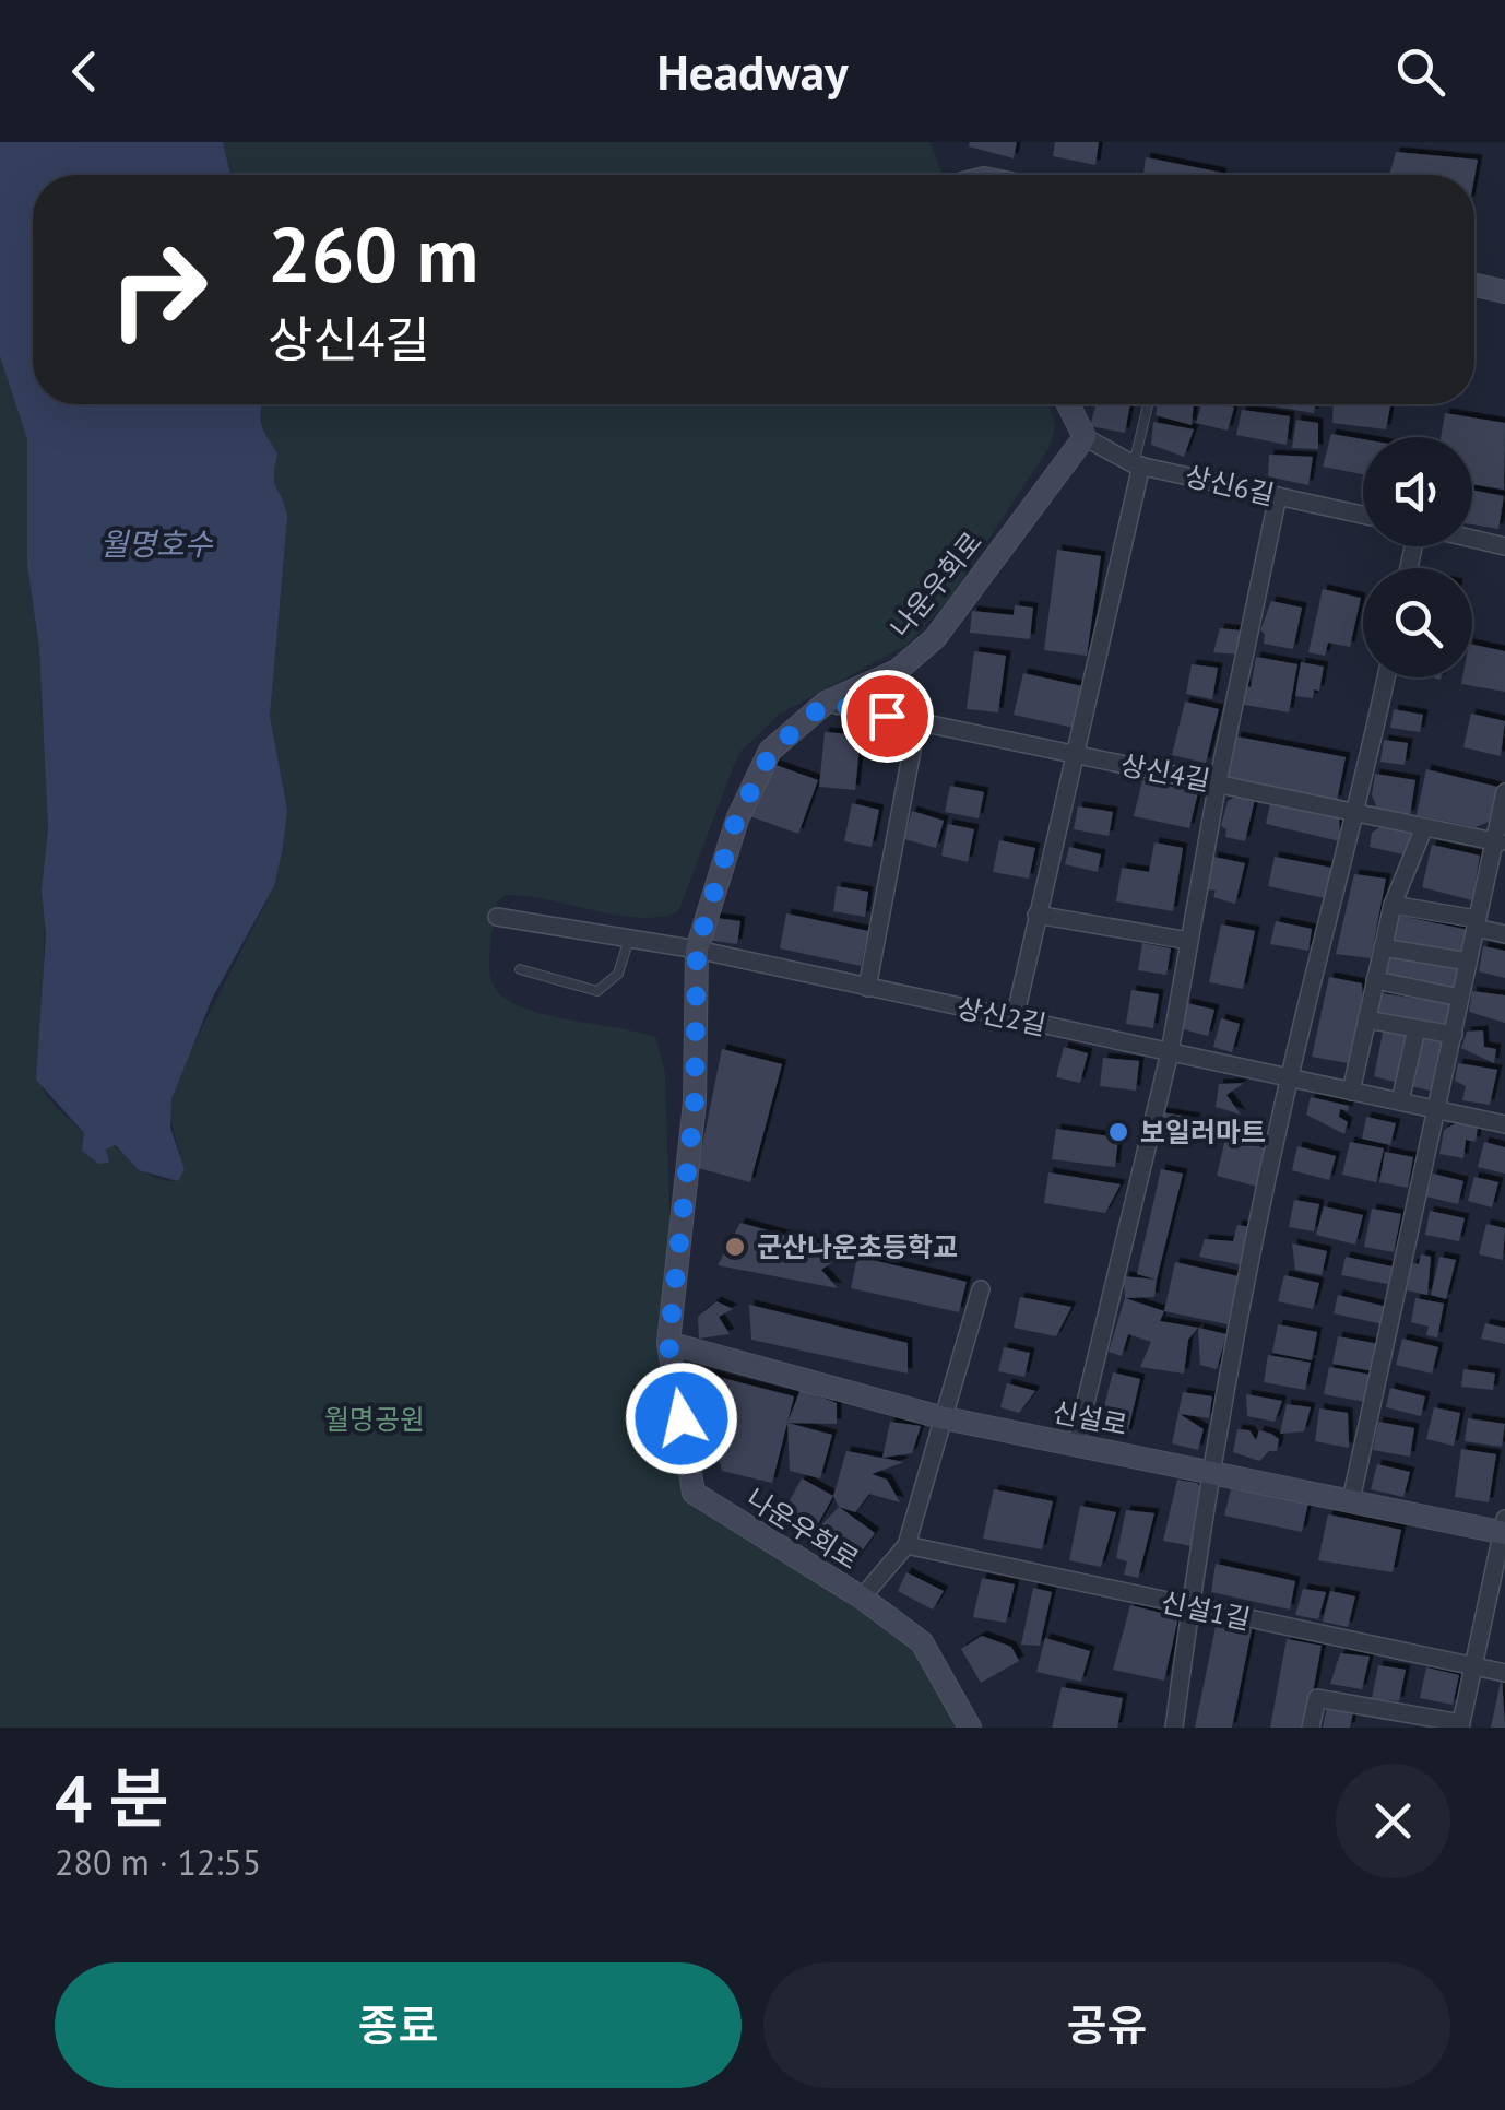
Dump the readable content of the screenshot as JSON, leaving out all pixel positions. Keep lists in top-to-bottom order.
{
  "streets": {
    "street": [
      "상신6길",
      "나운우회로",
      "상신4길",
      "상신2길",
      "신설로",
      "신설1길"
    ]
  },
  "crossings": [
    ["상신6길", "나운우회로"],
    ["나운우회로", "상신4길"],
    ["나운우회로", "상신2길"],
    ["나운우회로", "신설로"]
  ],
  "water": ["월명호수"],
  "parks": ["월명공원"],
  "places": ["보일러마트", "군산나운초등학교"],
  "page": {
    "header": "Headway",
    "turn": ["260 m", "상신4길"],
    "heading": ["4 분", "280 m · 12:55"],
    "buttons": ["종료", "공유"]
  }
}
